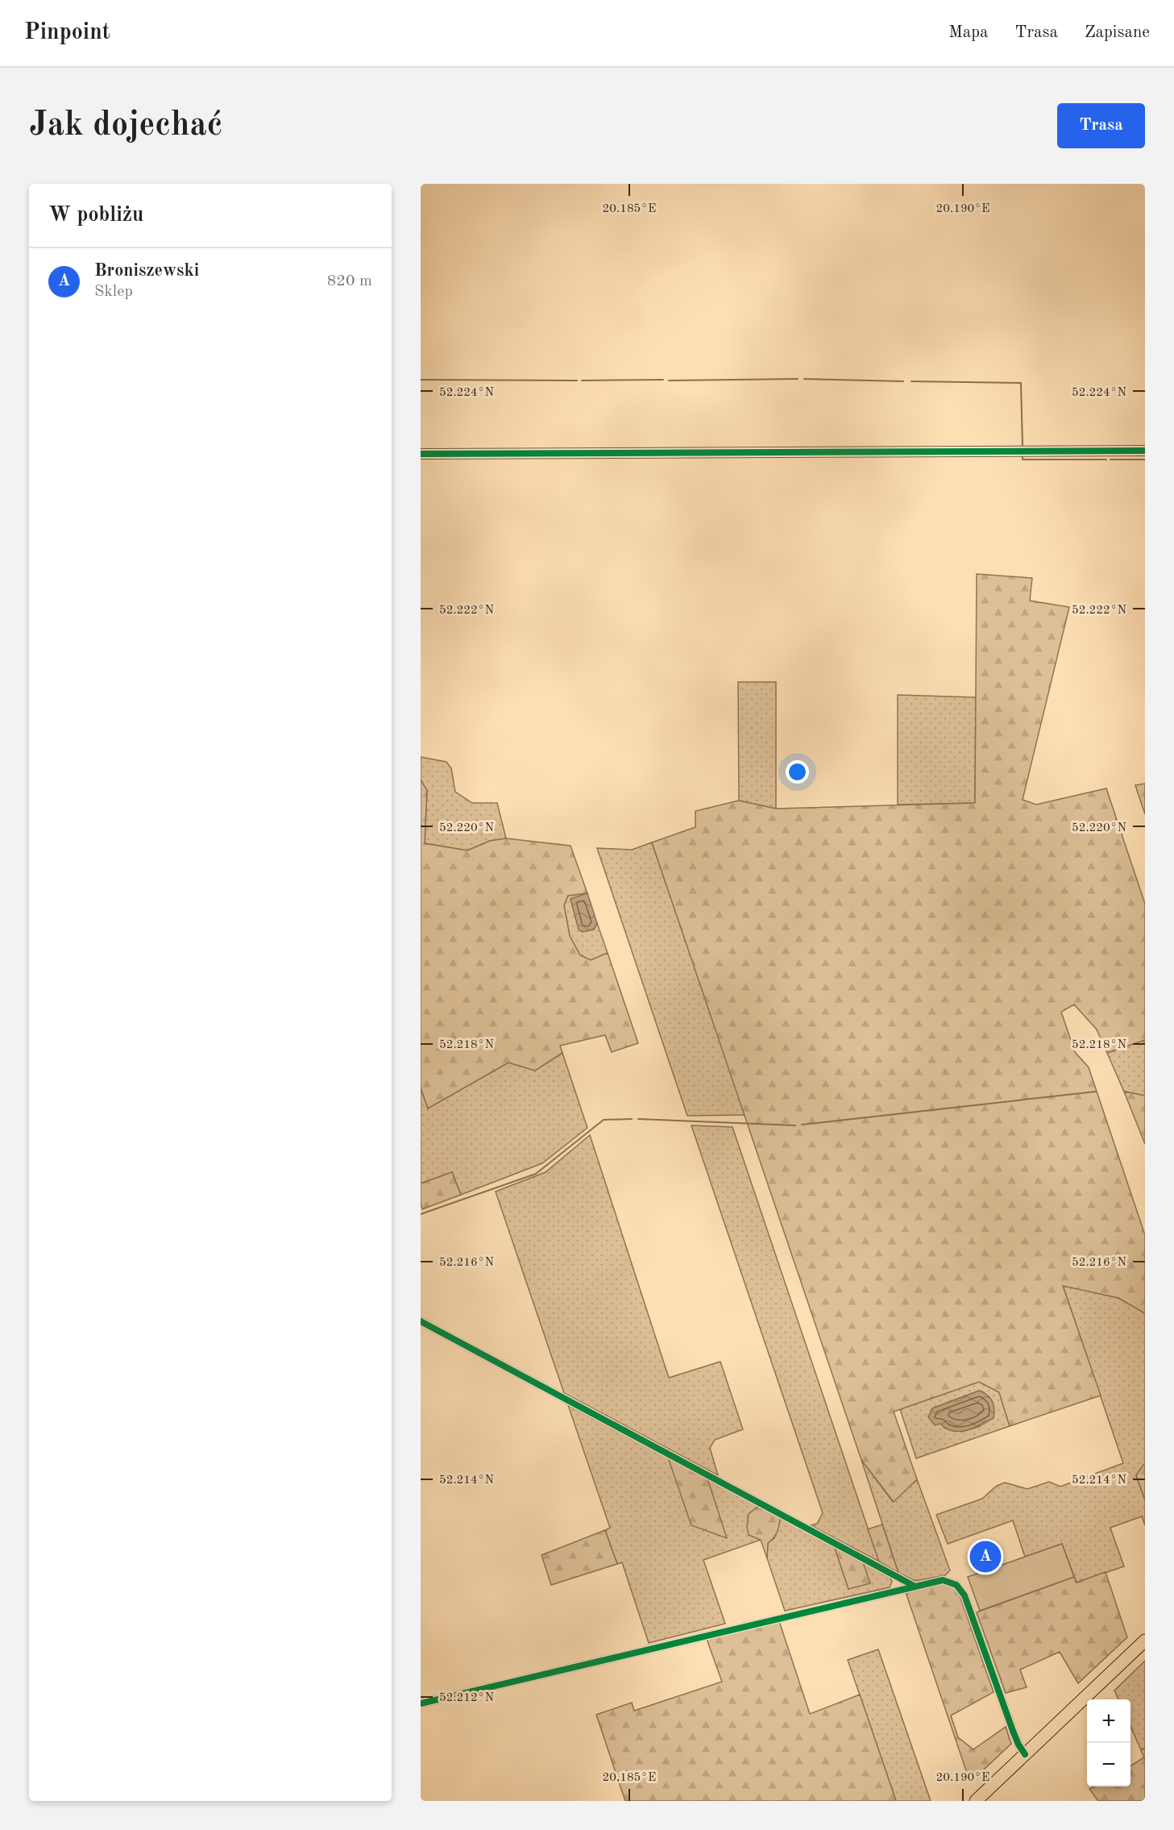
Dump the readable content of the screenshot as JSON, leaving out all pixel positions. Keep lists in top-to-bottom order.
{
  "page": {
    "header": "Pinpoint",
    "nav": ["Mapa", "Trasa", "Zapisane"],
    "buttons": "Trasa",
    "title": "Jak dojechać",
    "heading": "W pobliżu",
    "list": [
      {
        "mark": "A",
        "name": "Broniszewski",
        "note": "Sklep",
        "value": "820 m"
      }
    ],
    "pins": "A",
    "map_buttons": ["+", "−"]
  },
  "coordinates": [
    "20.185°E",
    "20.190°E",
    "52.224°N",
    "52.222°N",
    "52.220°N",
    "52.218°N",
    "52.216°N",
    "52.214°N",
    "52.212°N"
  ]
}
